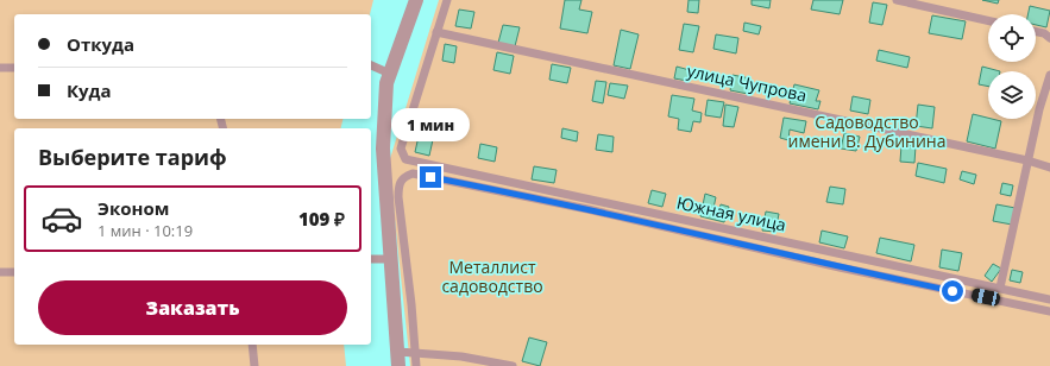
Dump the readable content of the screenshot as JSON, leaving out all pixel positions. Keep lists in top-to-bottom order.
{
  "streets": {
    "lane": ["улица Чупрова", "Южная улица"]
  },
  "crossings": [
    ["улица Чупрова", "Южная улица"]
  ],
  "parks": ["Садоводство имени В. Дубинина", "Металлист садоводство"],
  "page": {
    "banner": ["Откуда", "Куда"],
    "bubble": "1 мин",
    "heading": "Выберите тариф",
    "list": [
      {
        "name": "Эконом",
        "note": "1 мин · 10:19",
        "value": "109 ₽"
      }
    ],
    "buttons": "Заказать"
  }
}
